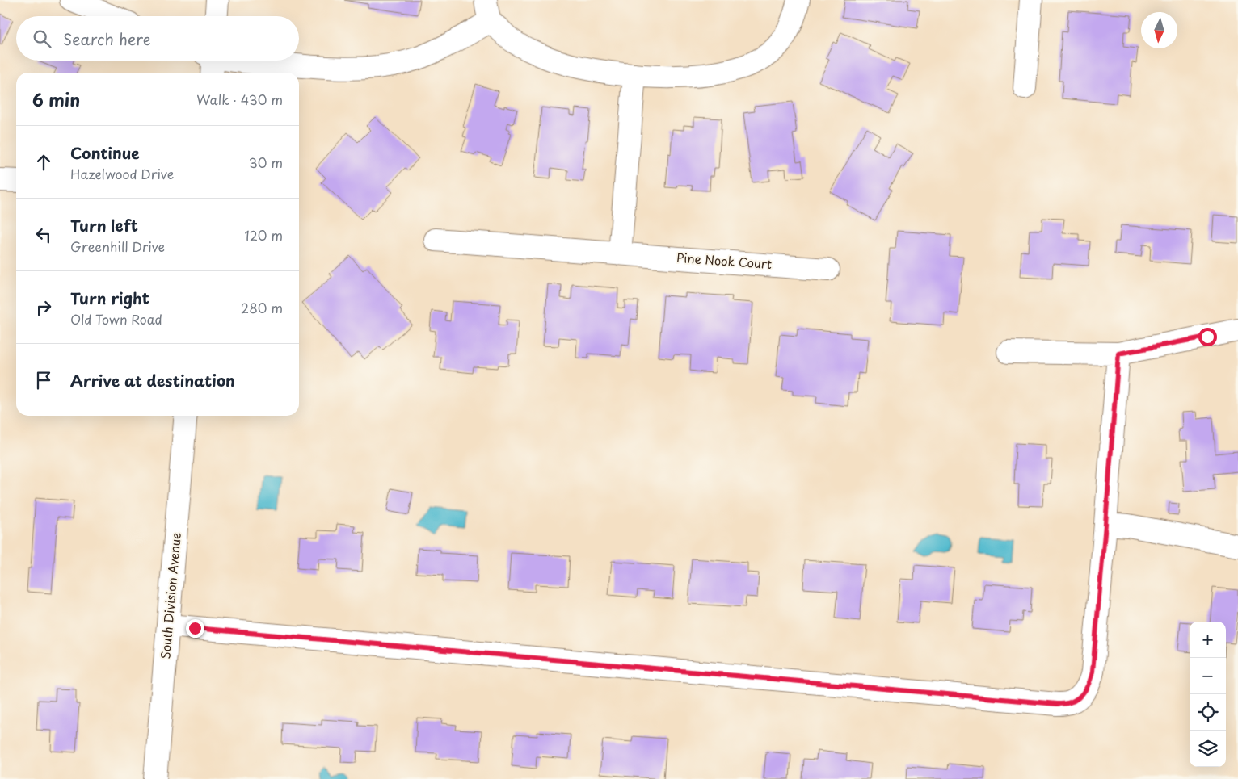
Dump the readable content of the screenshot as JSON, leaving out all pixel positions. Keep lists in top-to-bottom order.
{
  "streets": {
    "street": ["Pine Nook Court", "South Division Avenue"]
  },
  "north": "bottom",
  "page": {
    "search": "Search here",
    "heading": ["6 min", "Walk · 430 m"],
    "list": [
      ["Continue", "Hazelwood Drive", "30 m"],
      ["Turn left", "Greenhill Drive", "120 m"],
      ["Turn right", "Old Town Road", "280 m"],
      "Arrive at destination"
    ],
    "map_buttons": ["+", "−"]
  }
}
